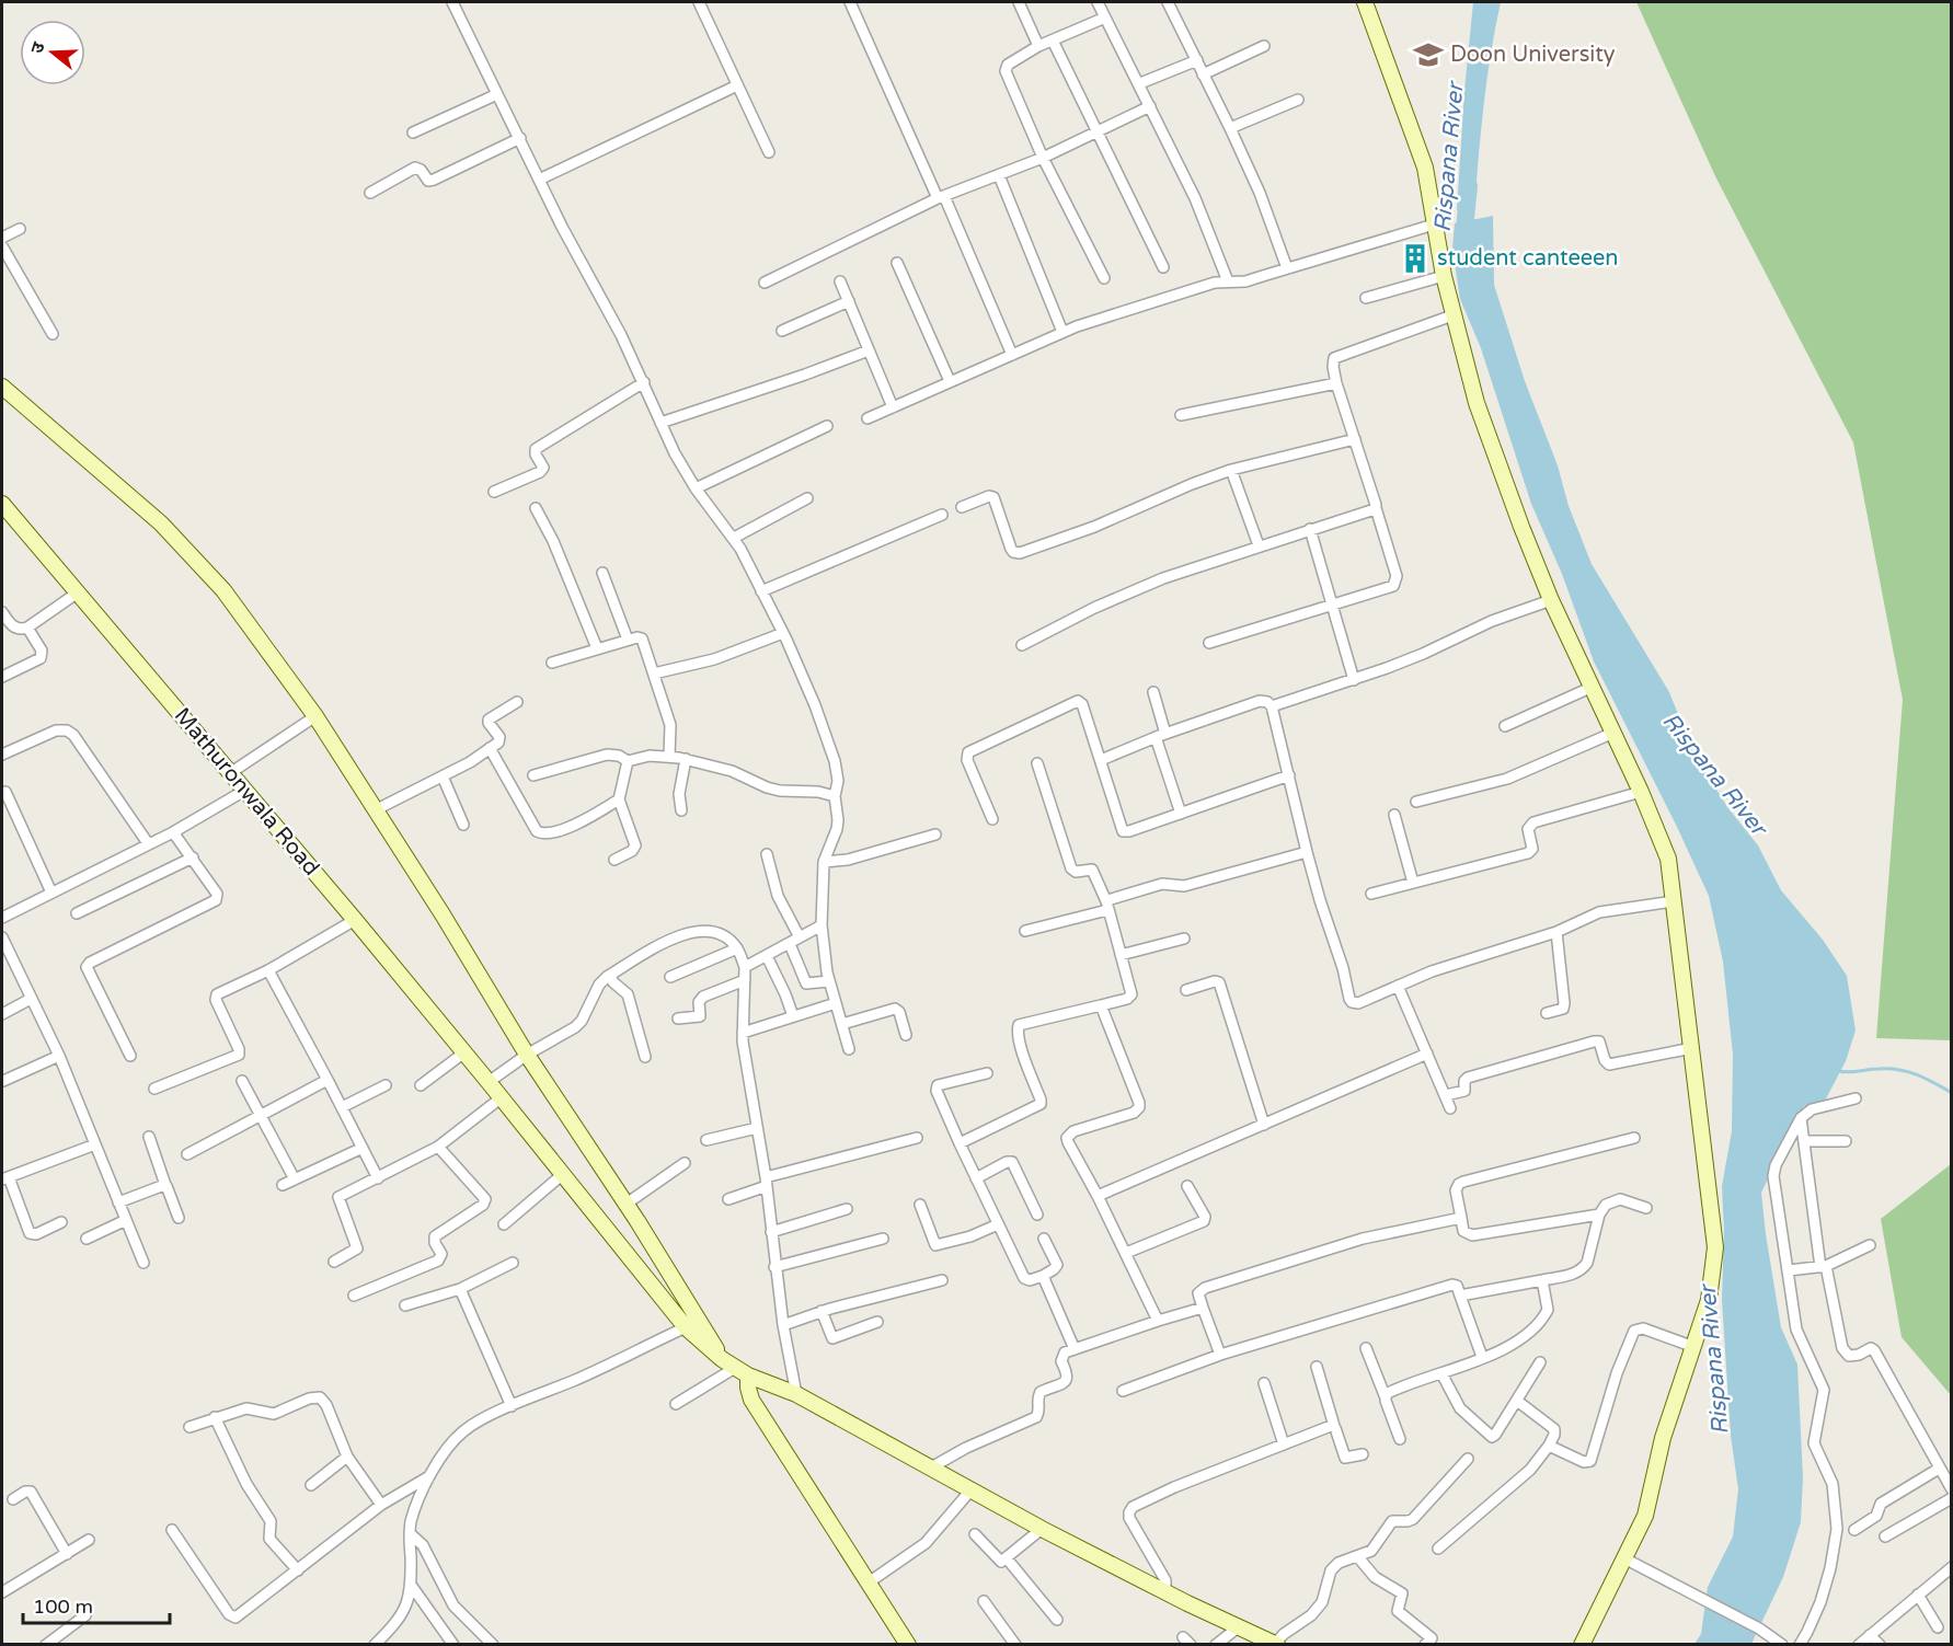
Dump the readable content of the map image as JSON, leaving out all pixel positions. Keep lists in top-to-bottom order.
{
  "streets": {
    "street": ["Mathuronwala Road"]
  },
  "water": ["Rispana River"],
  "places": {
    "school or university": ["Doon University"],
    "building": ["student canteeen"]
  },
  "scale_bar": "100 m",
  "north": "left"
}
